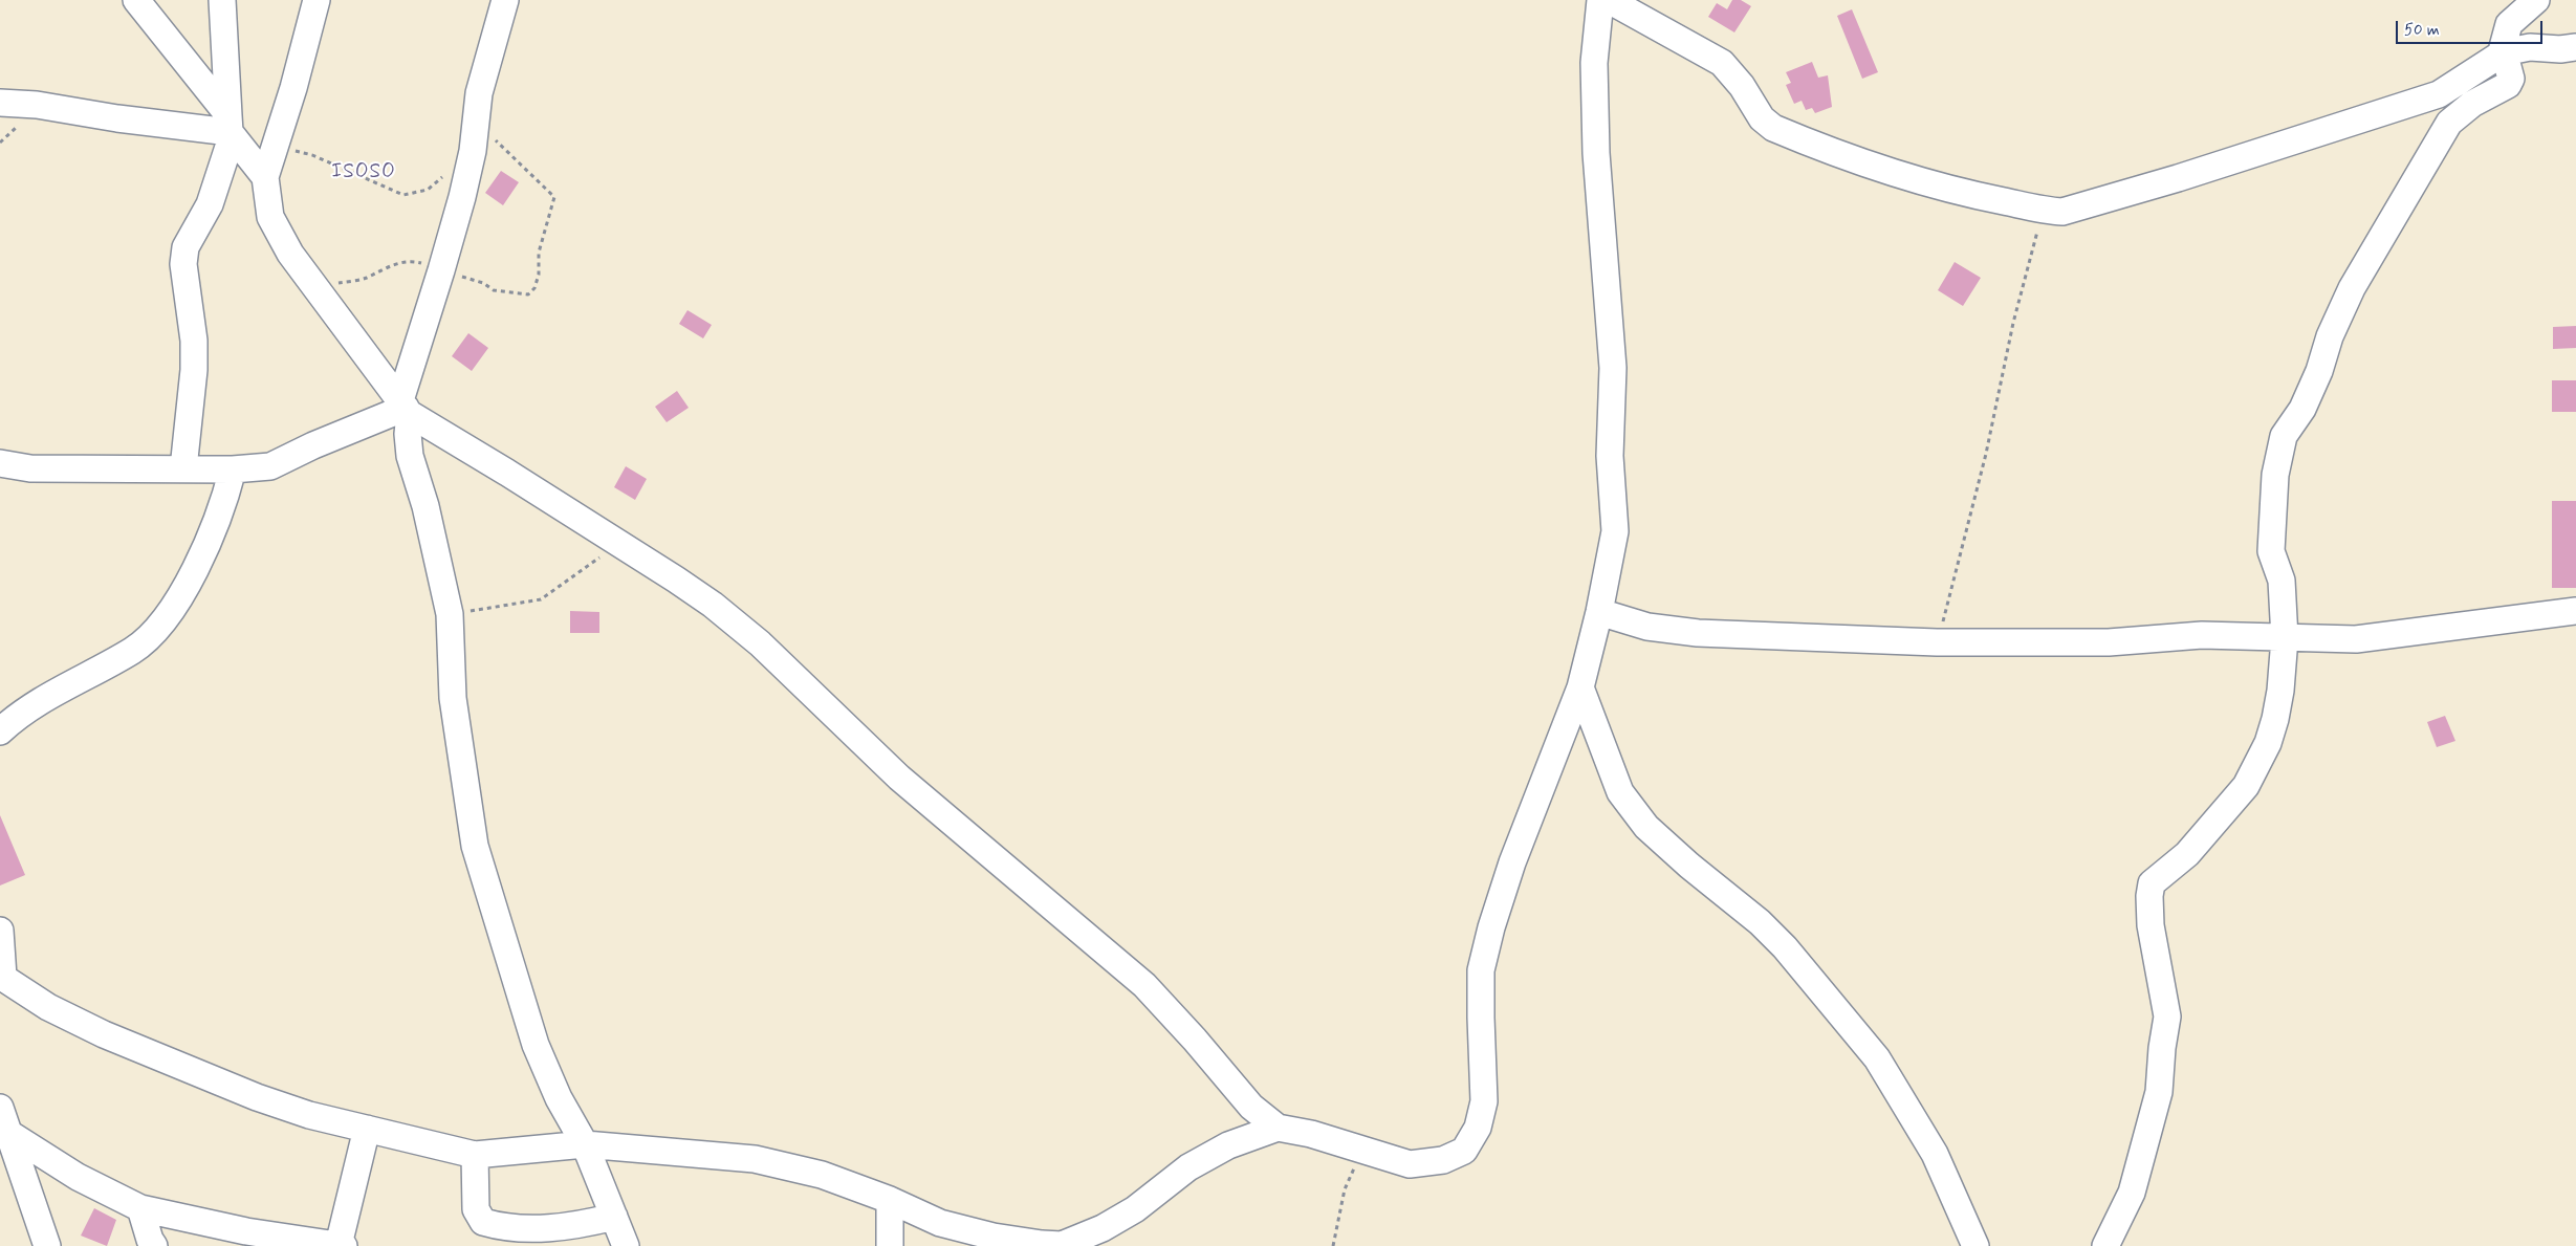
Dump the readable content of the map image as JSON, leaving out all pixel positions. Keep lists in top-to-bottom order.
{
  "districts": ["ISOSO"],
  "scale_bar": "50 m"
}
